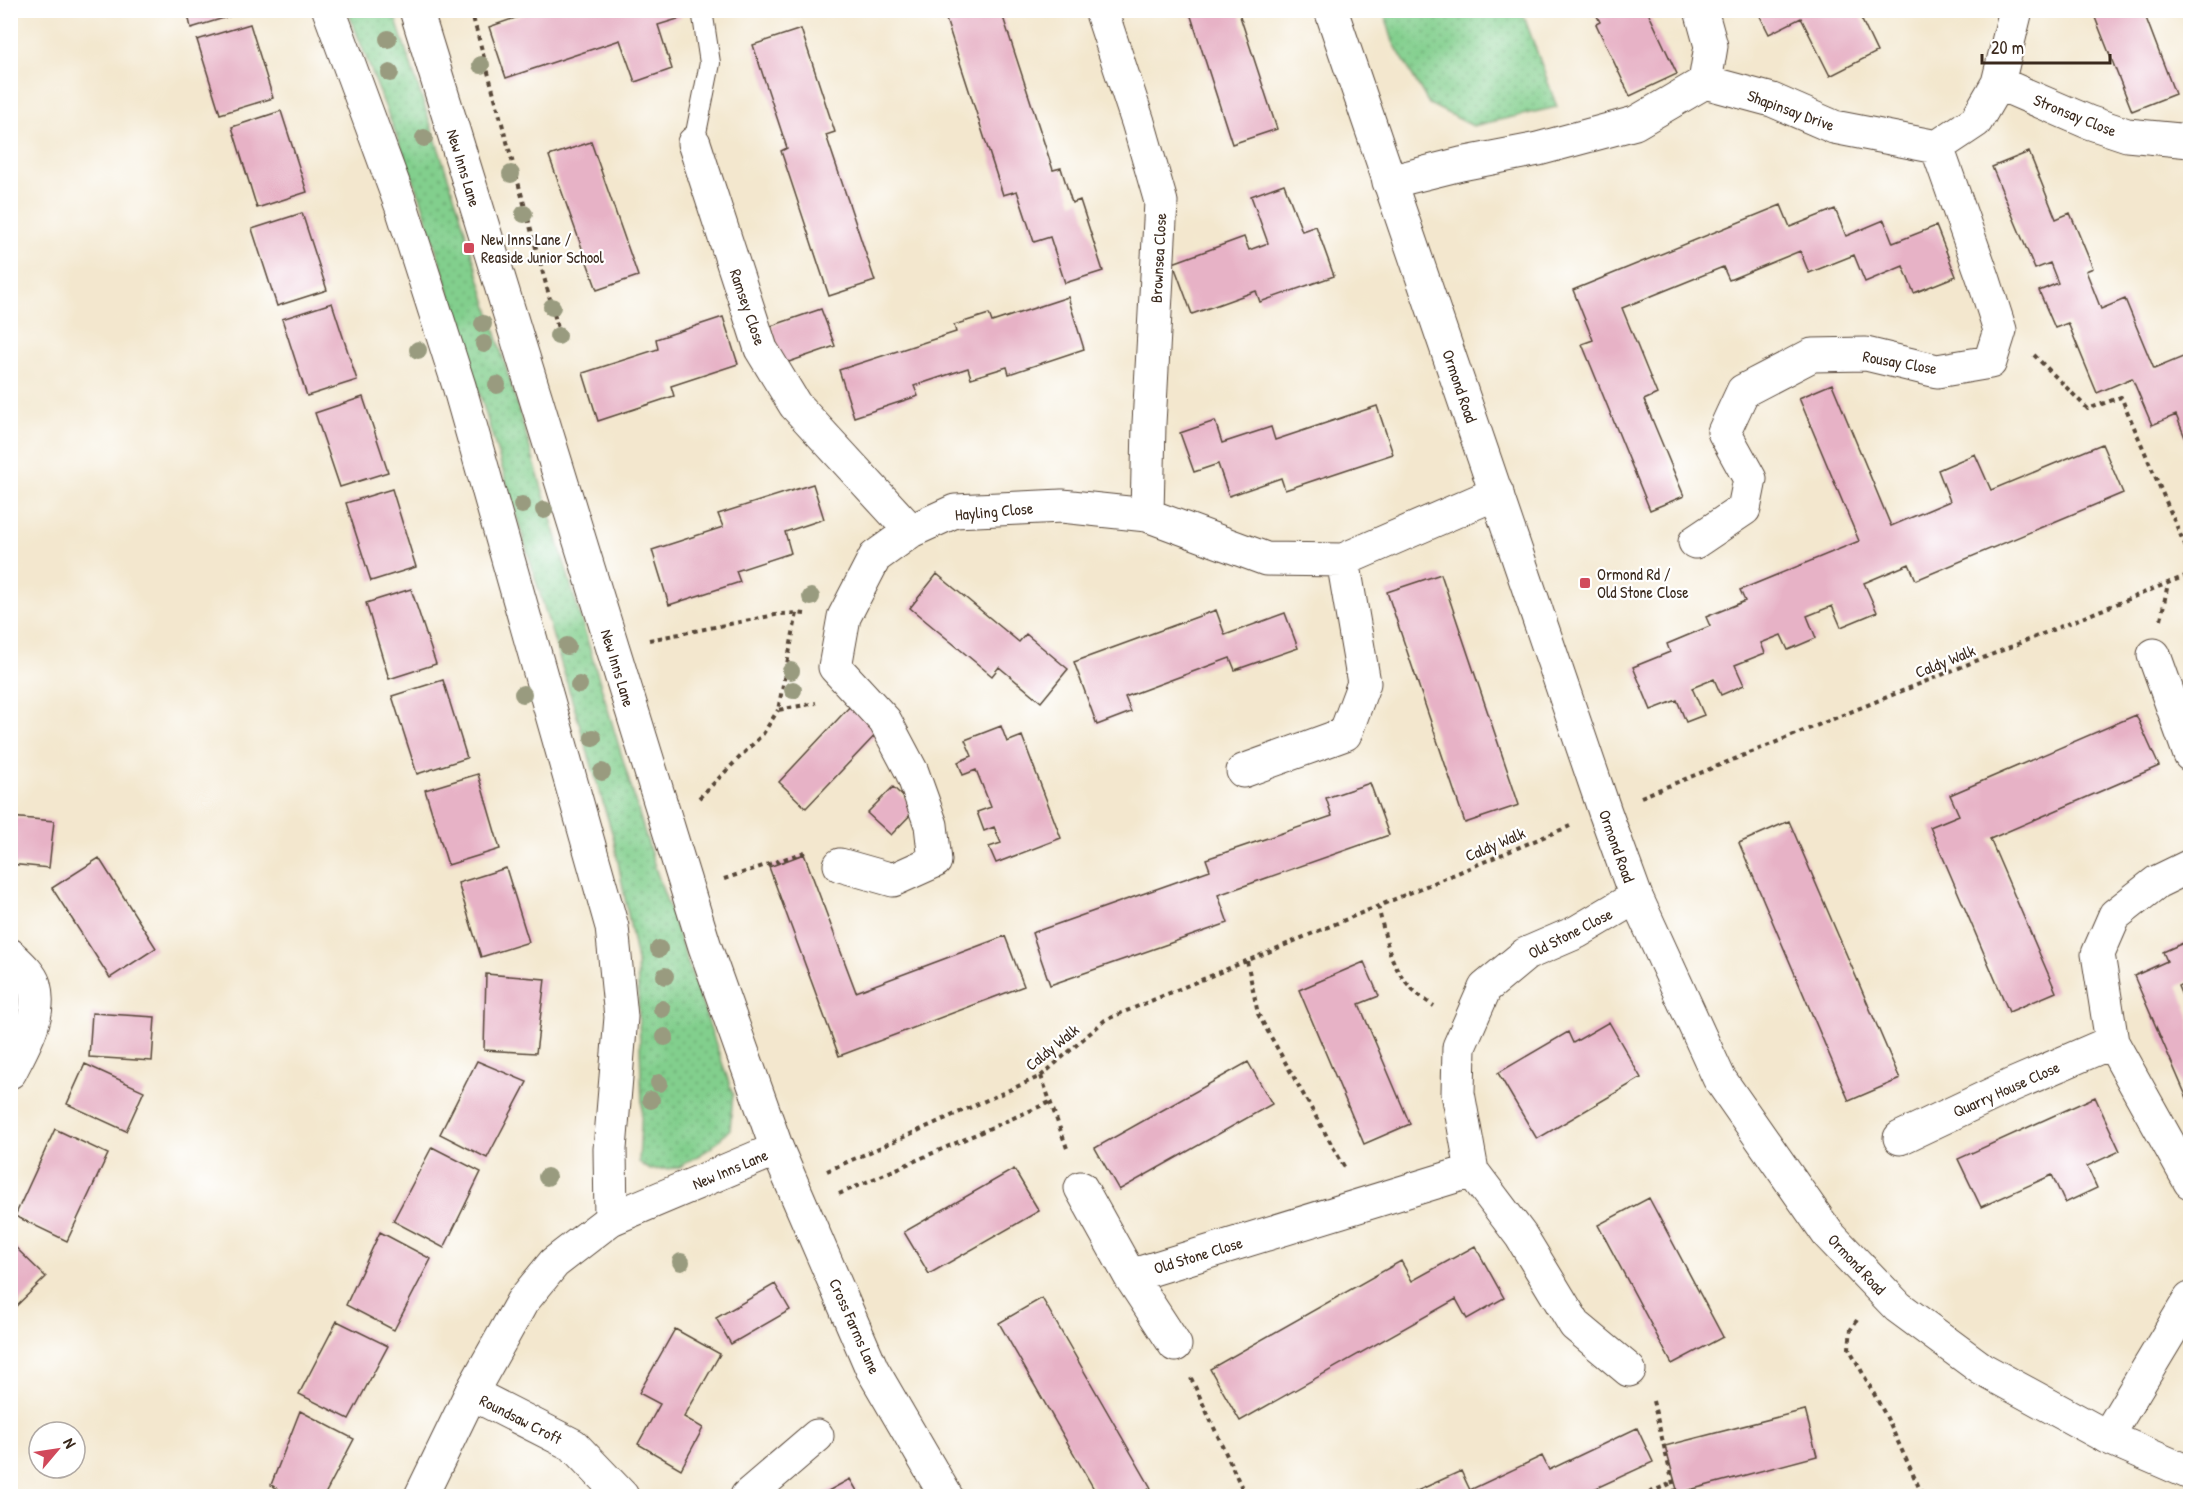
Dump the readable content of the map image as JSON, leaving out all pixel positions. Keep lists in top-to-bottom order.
{
  "streets": {
    "street": [
      "Shapinsay Drive",
      "Stronsay Close",
      "New Inns Lane",
      "Brownsea Close",
      "Ramsey Close",
      "Rousay Close",
      "Ormond Road",
      "Hayling Close",
      "Old Stone Close",
      "Quarry House Close",
      "Cross Farms Lane",
      "Roundsaw Croft"
    ],
    "path": ["Caldy Walk"]
  },
  "crossings": [
    ["New Inns Lane", "Cross Farms Lane"],
    ["New Inns Lane", "Roundsaw Croft"],
    ["Brownsea Close", "Hayling Close"],
    ["Ramsey Close", "Hayling Close"],
    ["Ormond Road", "Hayling Close"],
    ["Ormond Road", "Caldy Walk"],
    ["Ormond Road", "Old Stone Close"]
  ],
  "places": {
    "transit": ["New Inns Lane / Reaside Junior School", "Ormond Rd / Old Stone Close"]
  },
  "scale_bar": "20 m",
  "north": "top right"
}
